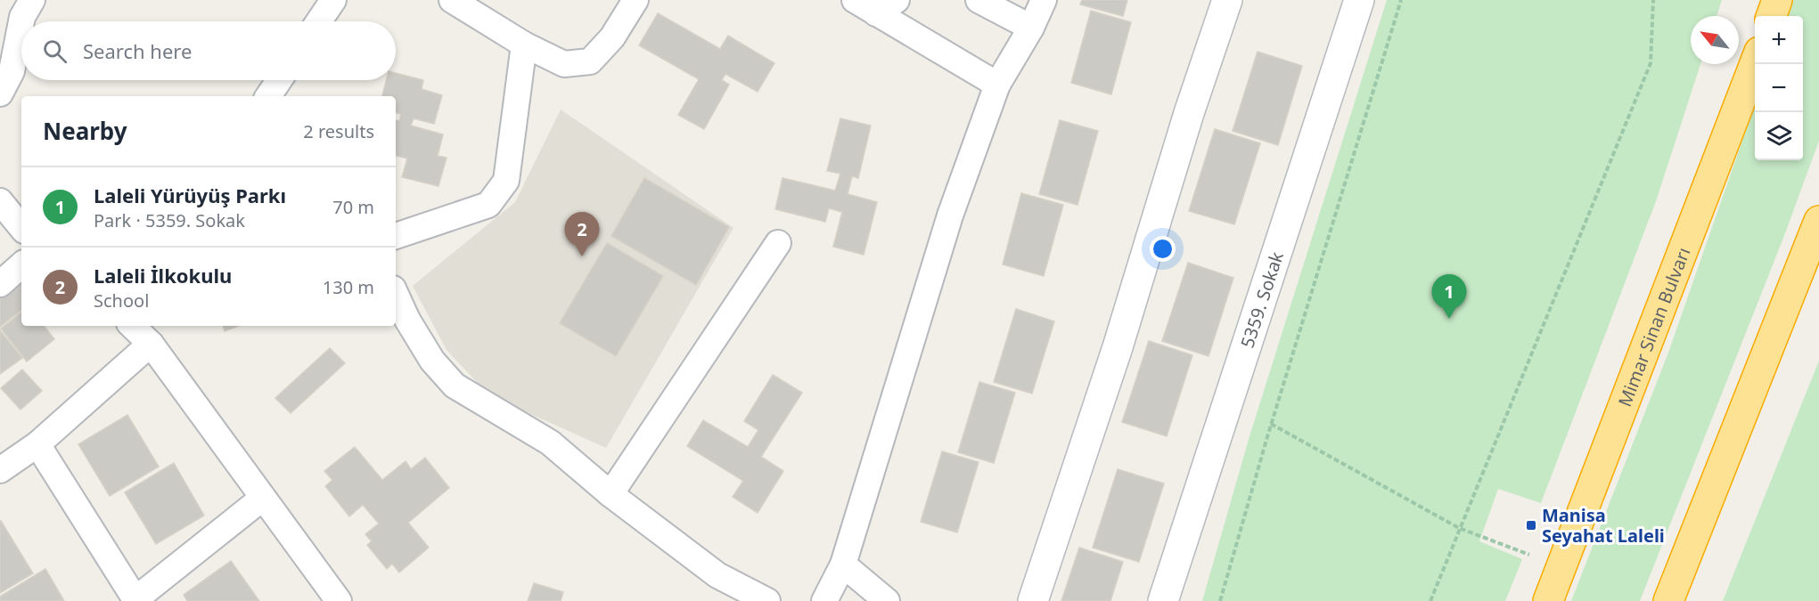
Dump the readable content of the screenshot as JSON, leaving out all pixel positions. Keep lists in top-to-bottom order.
{
  "streets": {
    "highway": ["Mimar Sinan Bulvarı"],
    "street": ["5359. Sokak"]
  },
  "places": {
    "transit": ["Manisa Seyahat Laleli"]
  },
  "north": "top left",
  "page": {
    "map_buttons": ["+", "−"],
    "search": "Search here",
    "heading": ["Nearby", "2 results"],
    "list": [
      {
        "mark": "1",
        "name": "Laleli Yürüyüş Parkı",
        "note": "Park · 5359. Sokak",
        "value": "70 m"
      },
      {
        "mark": "2",
        "name": "Laleli İlkokulu",
        "note": "School",
        "value": "130 m"
      }
    ],
    "pins": ["2", "1"]
  }
}
